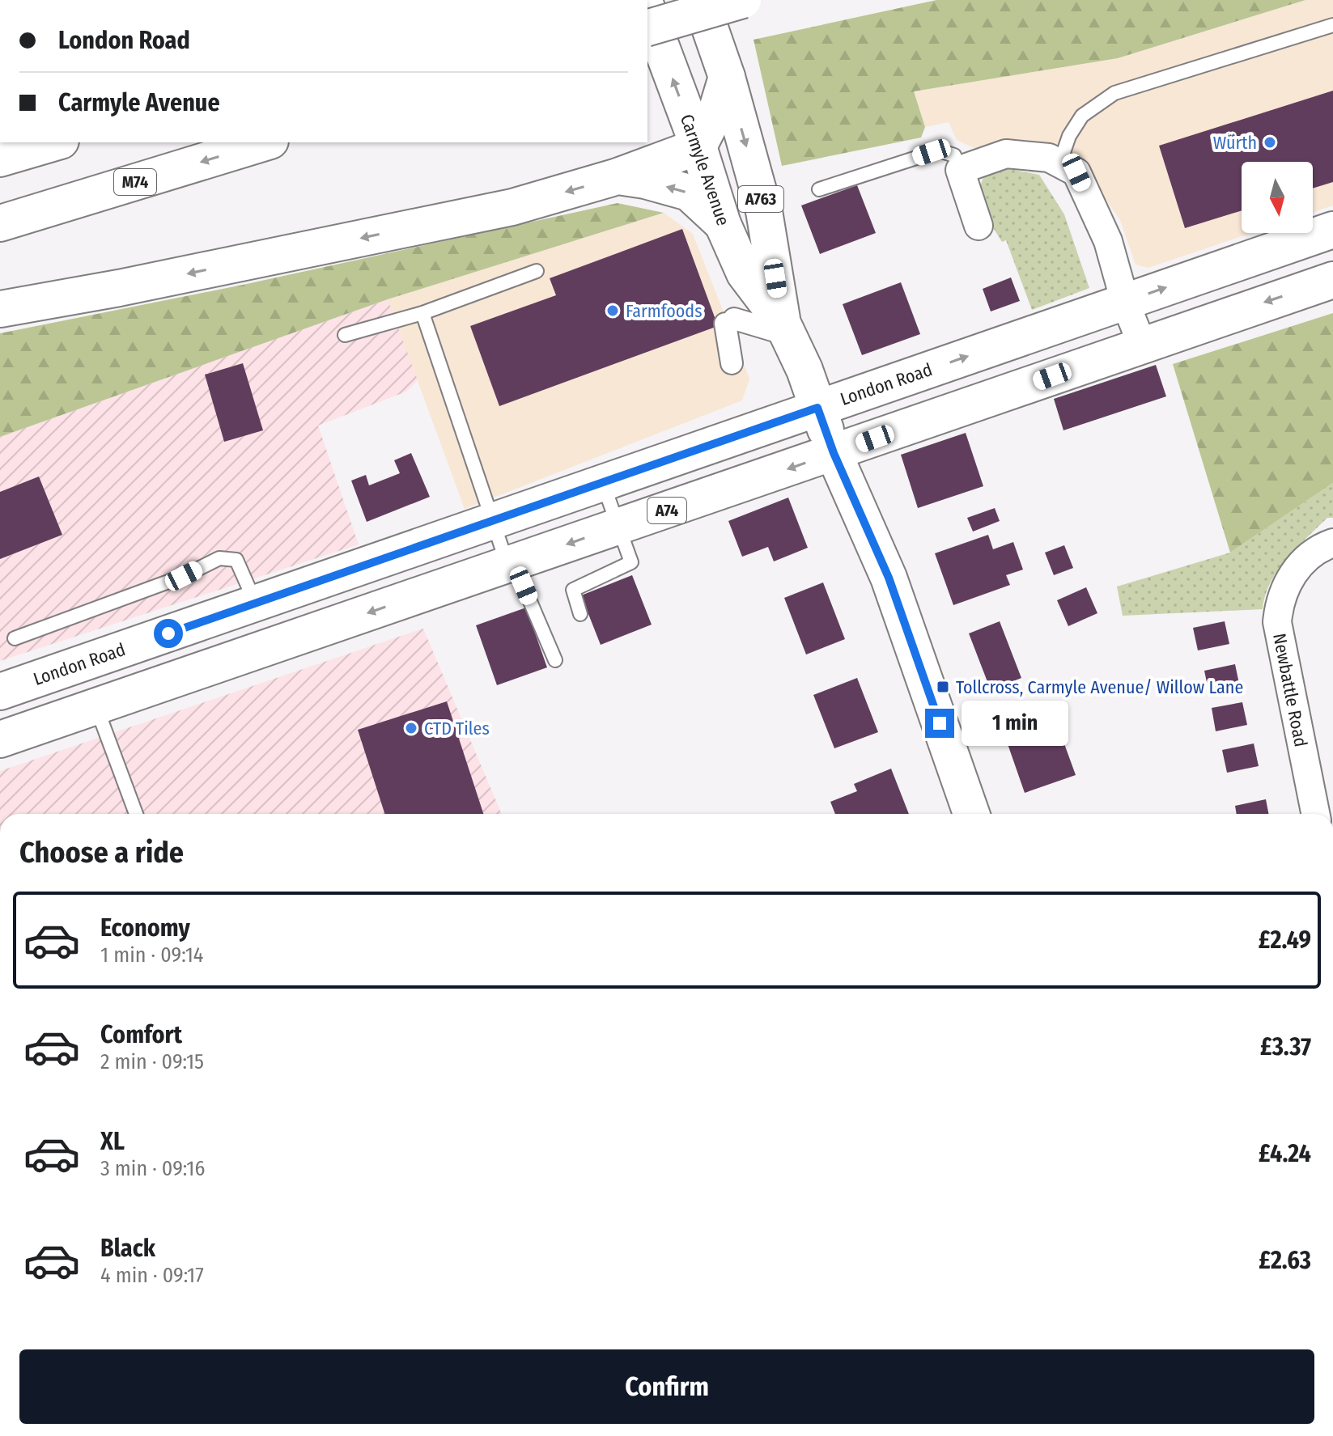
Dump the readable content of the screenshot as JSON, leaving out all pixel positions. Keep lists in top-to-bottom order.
{
  "streets": {
    "main road": [
      "Carmyle Avenue",
      "M74",
      "A763",
      "London Road",
      "A74"
    ],
    "street": ["Newbattle Road"]
  },
  "crossings": [
    ["Carmyle Avenue", "London Road"],
    ["Carmyle Avenue", "A74"]
  ],
  "places": {
    "other": ["Würth", "Farmfoods", "CTD Tiles"],
    "transit": ["Tollcross, Carmyle Avenue/ Willow Lane"]
  },
  "north": "bottom",
  "page": {
    "banner": ["London Road", "Carmyle Avenue"],
    "bubble": "1 min",
    "heading": "Choose a ride",
    "list": [
      {
        "name": "Economy",
        "note": "1 min · 09:14",
        "value": "£2.49"
      },
      {
        "name": "Comfort",
        "note": "2 min · 09:15",
        "value": "£3.37"
      },
      {
        "name": "XL",
        "note": "3 min · 09:16",
        "value": "£4.24"
      },
      {
        "name": "Black",
        "note": "4 min · 09:17",
        "value": "£2.63"
      }
    ],
    "buttons": "Confirm"
  }
}
